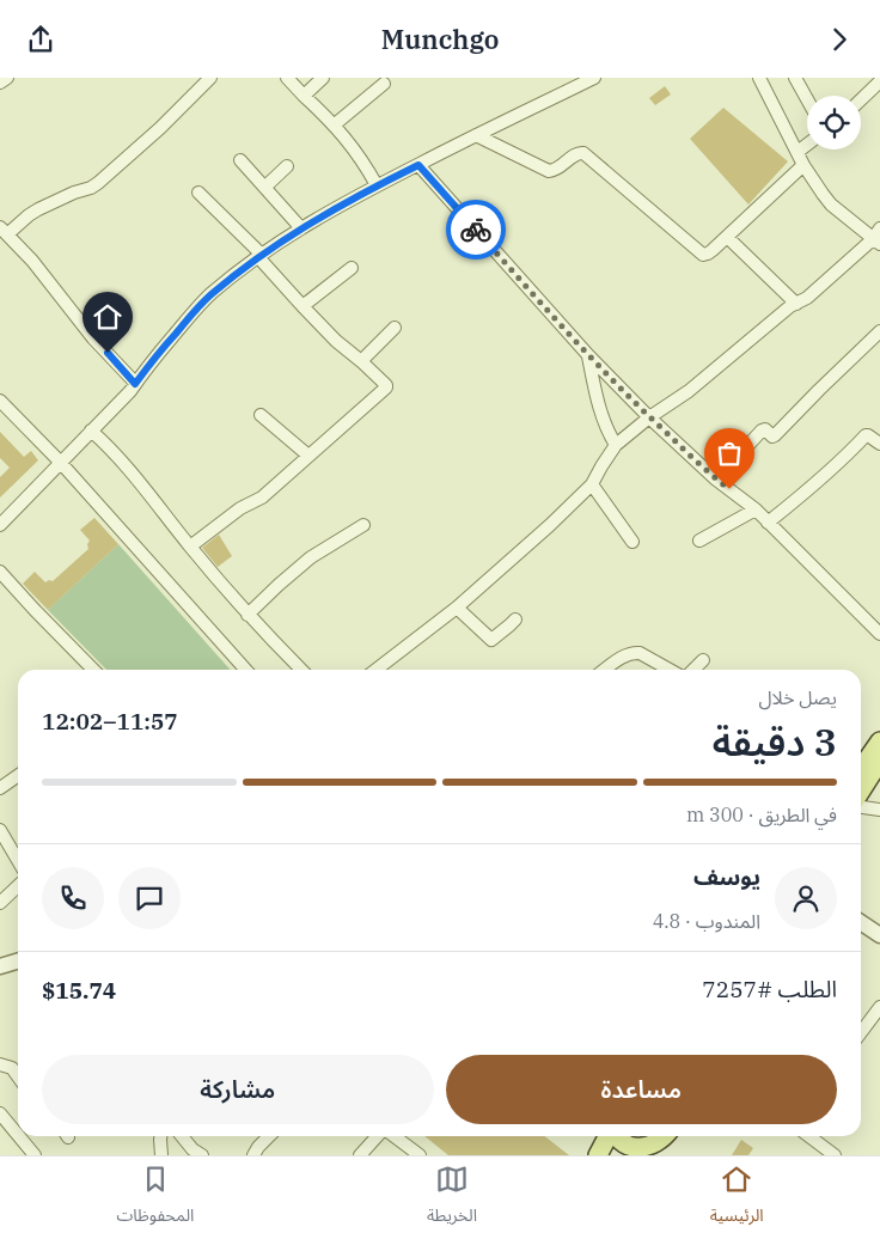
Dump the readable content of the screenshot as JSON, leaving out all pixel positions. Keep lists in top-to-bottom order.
{
  "page": {
    "header": "Munchgo",
    "heading": ["3 دقيقة", "يصل خلال", "11:57–12:02"],
    "panel": [
      "يوسف",
      "المندوب · 4.8",
      "الطلب #7257",
      "$15.74"
    ],
    "bar": "في الطريق · 300 m",
    "buttons": ["مساعدة", "مشاركة"],
    "tabs": ["الرئيسية", "الخريطة", "المحفوظات"]
  }
}
